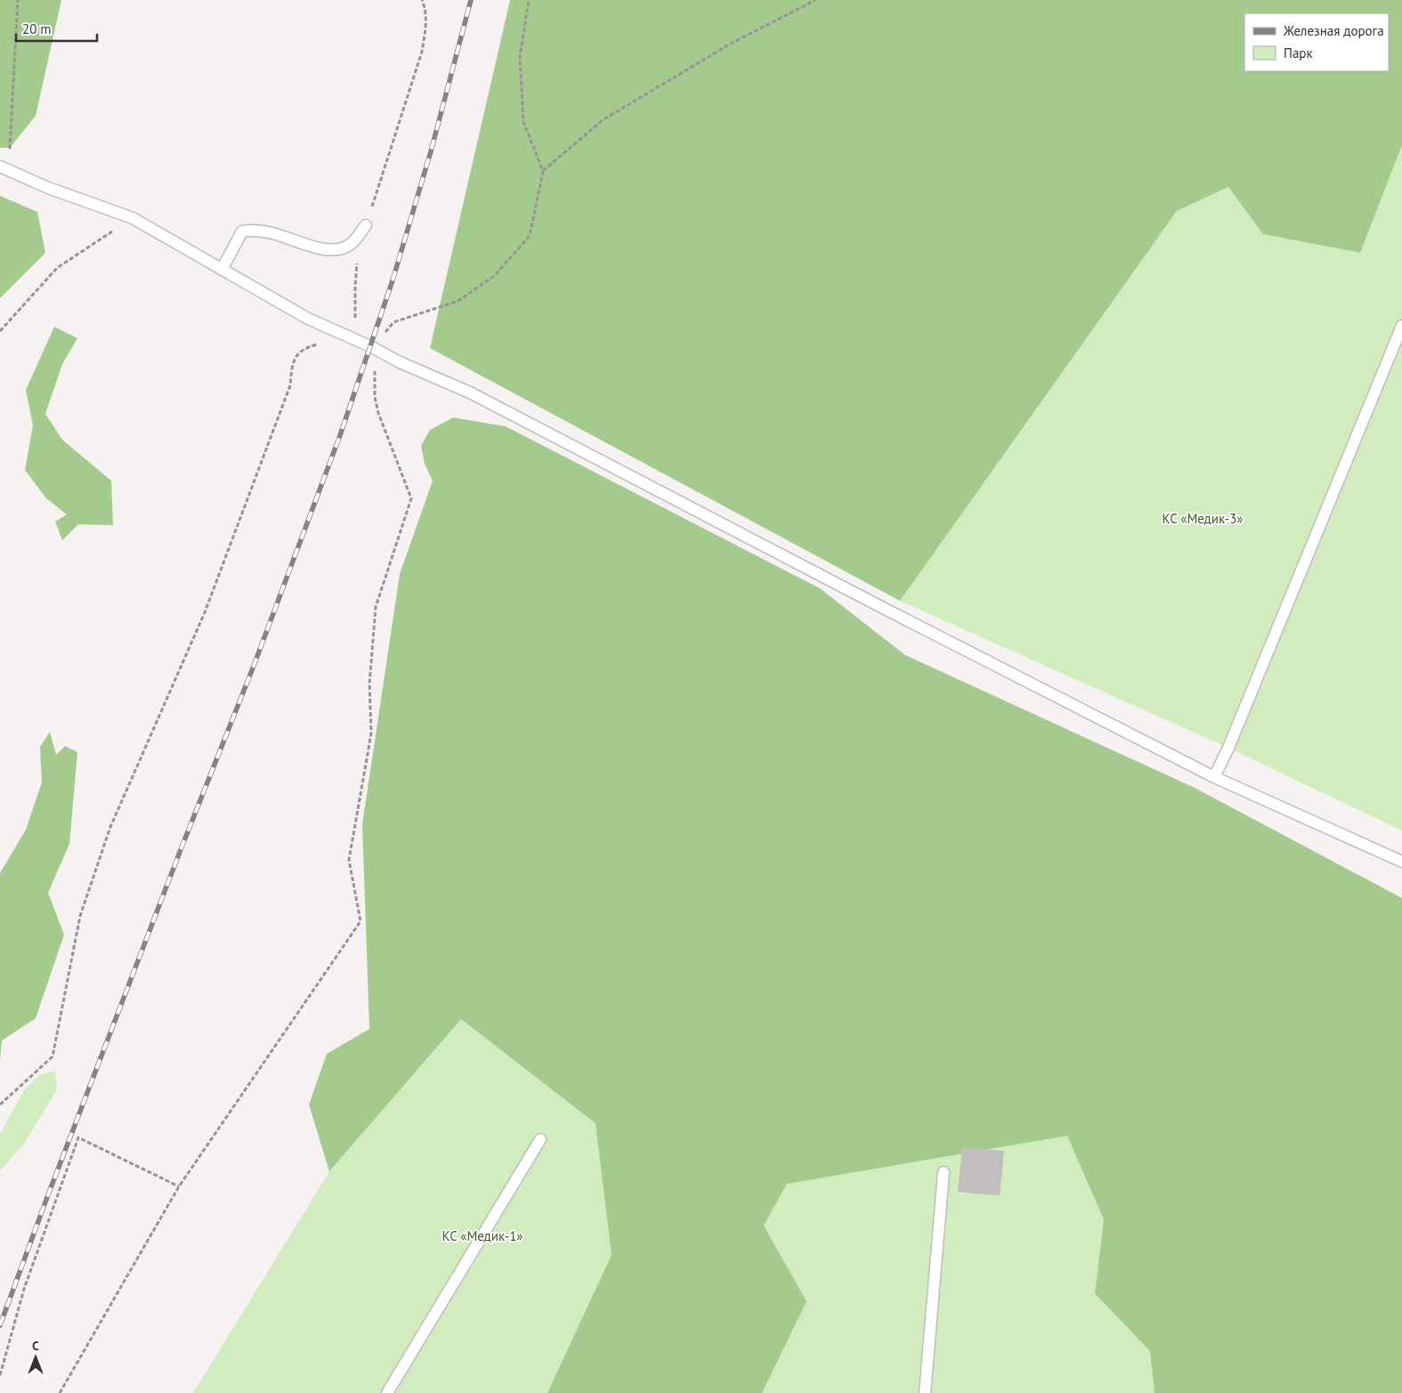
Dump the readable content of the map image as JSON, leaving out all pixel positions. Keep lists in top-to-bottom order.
{
  "parks": ["КС «Медик-3»", "КС «Медик-1»"],
  "legend": ["Железная дорога", "Парк"],
  "scale_bar": "20 m",
  "north": "top"
}
